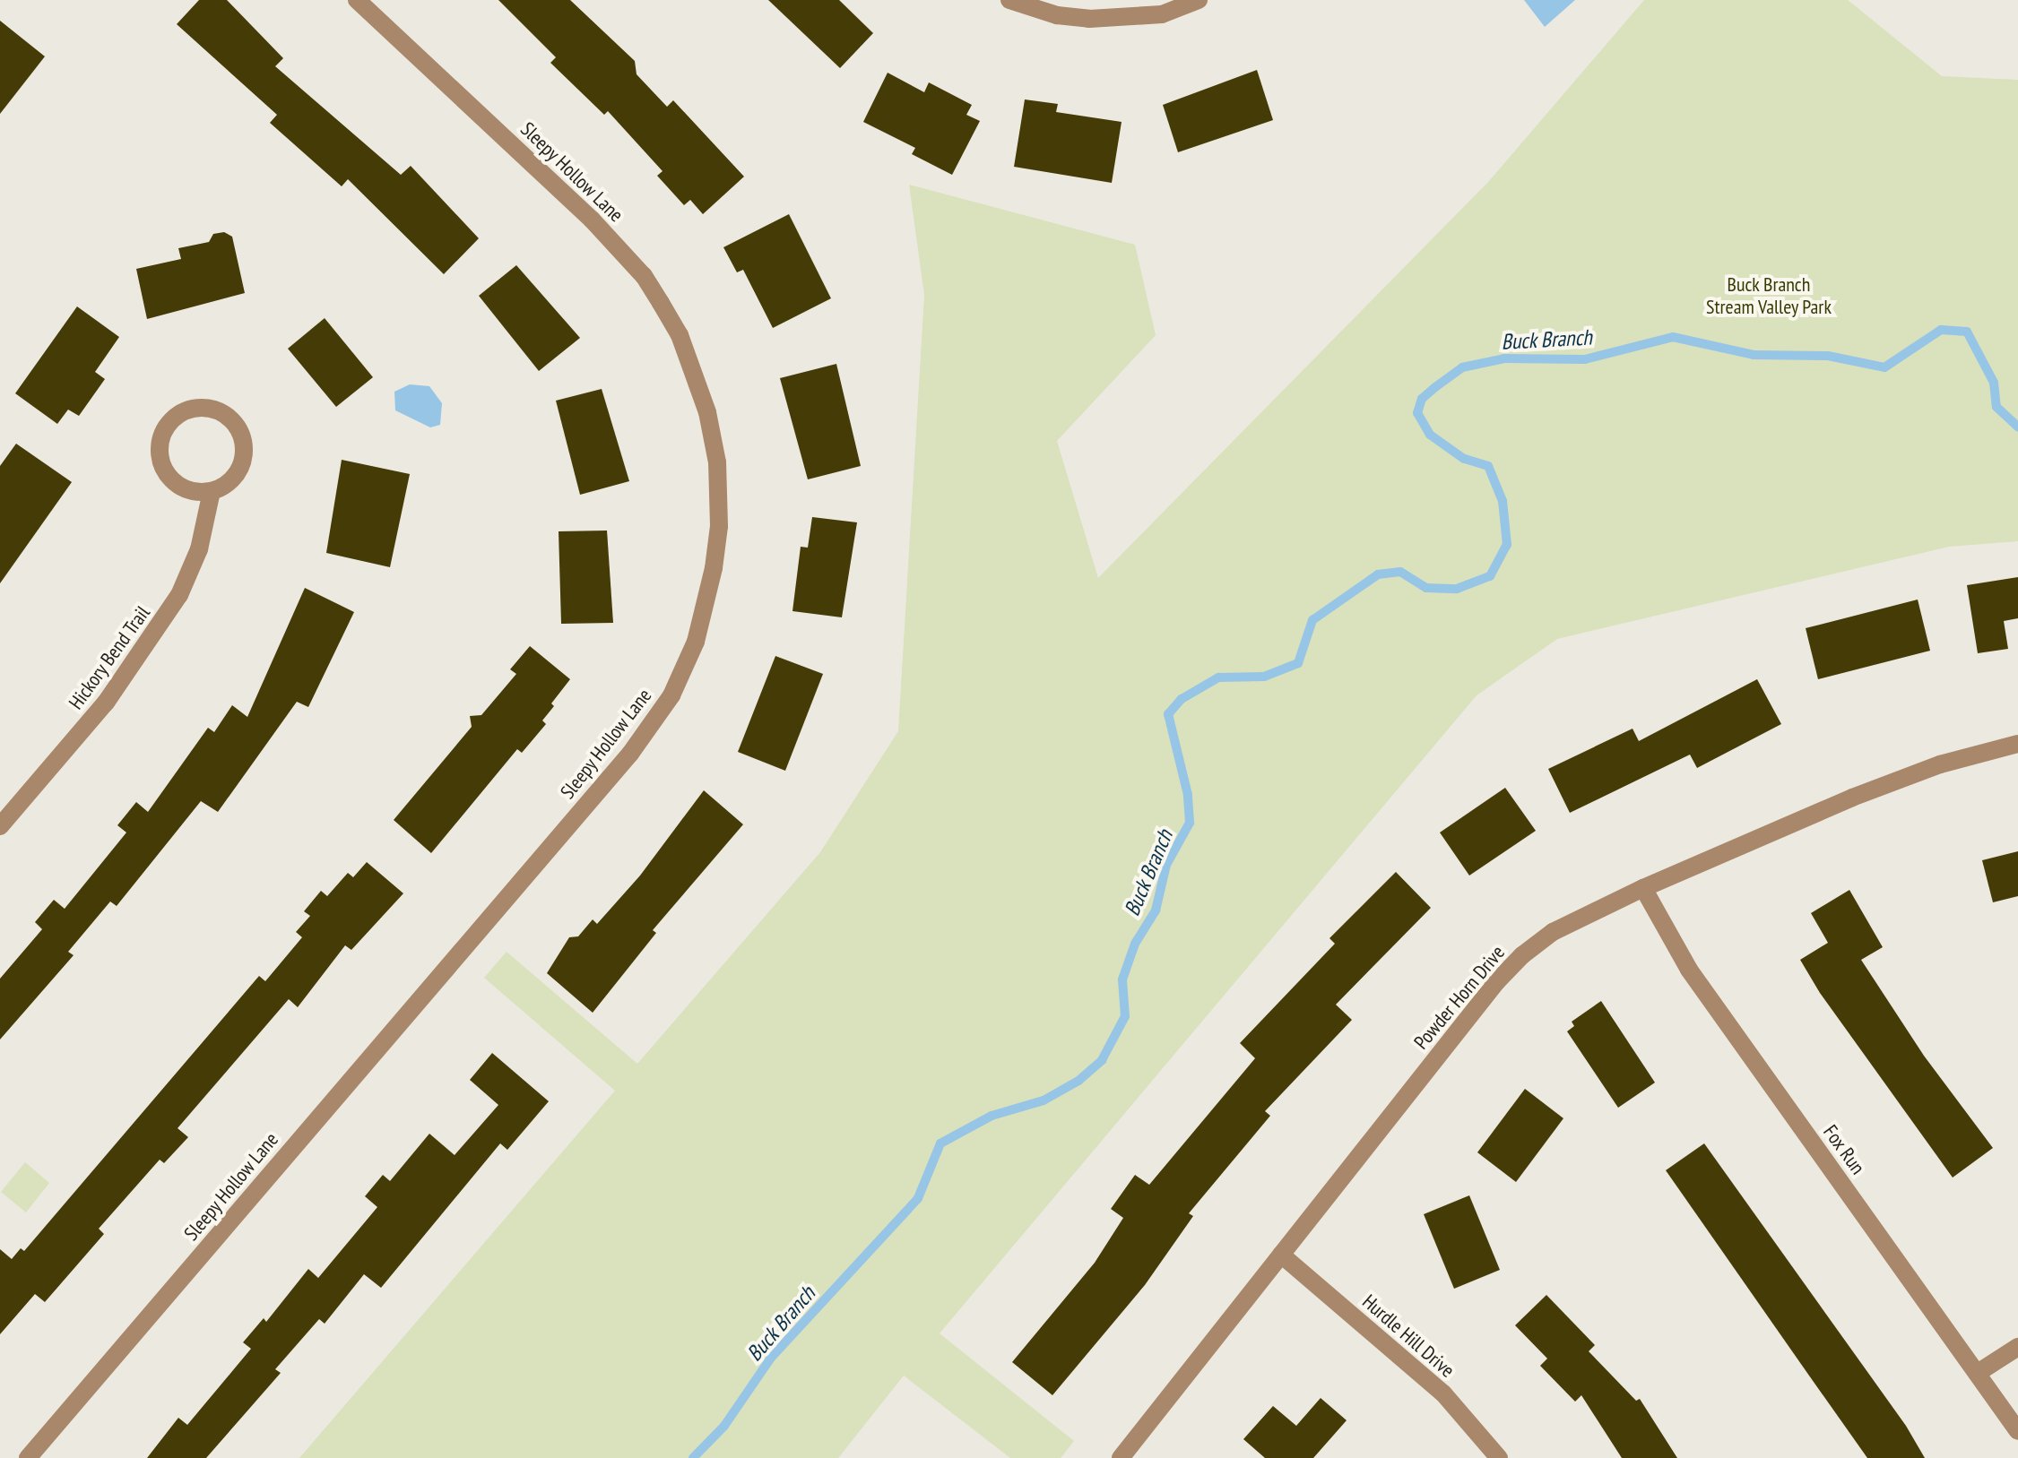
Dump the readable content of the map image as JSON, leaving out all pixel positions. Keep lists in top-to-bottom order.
{
  "streets": {
    "street": [
      "Sleepy Hollow Lane",
      "Hickory Bend Trail",
      "Powder Horn Drive",
      "Fox Run",
      "Hurdle Hill Drive"
    ]
  },
  "crossings": [
    ["Powder Horn Drive", "Fox Run"],
    ["Powder Horn Drive", "Hurdle Hill Drive"]
  ],
  "water": ["Buck Branch"],
  "parks": ["Buck Branch Stream Valley Park"]
}
